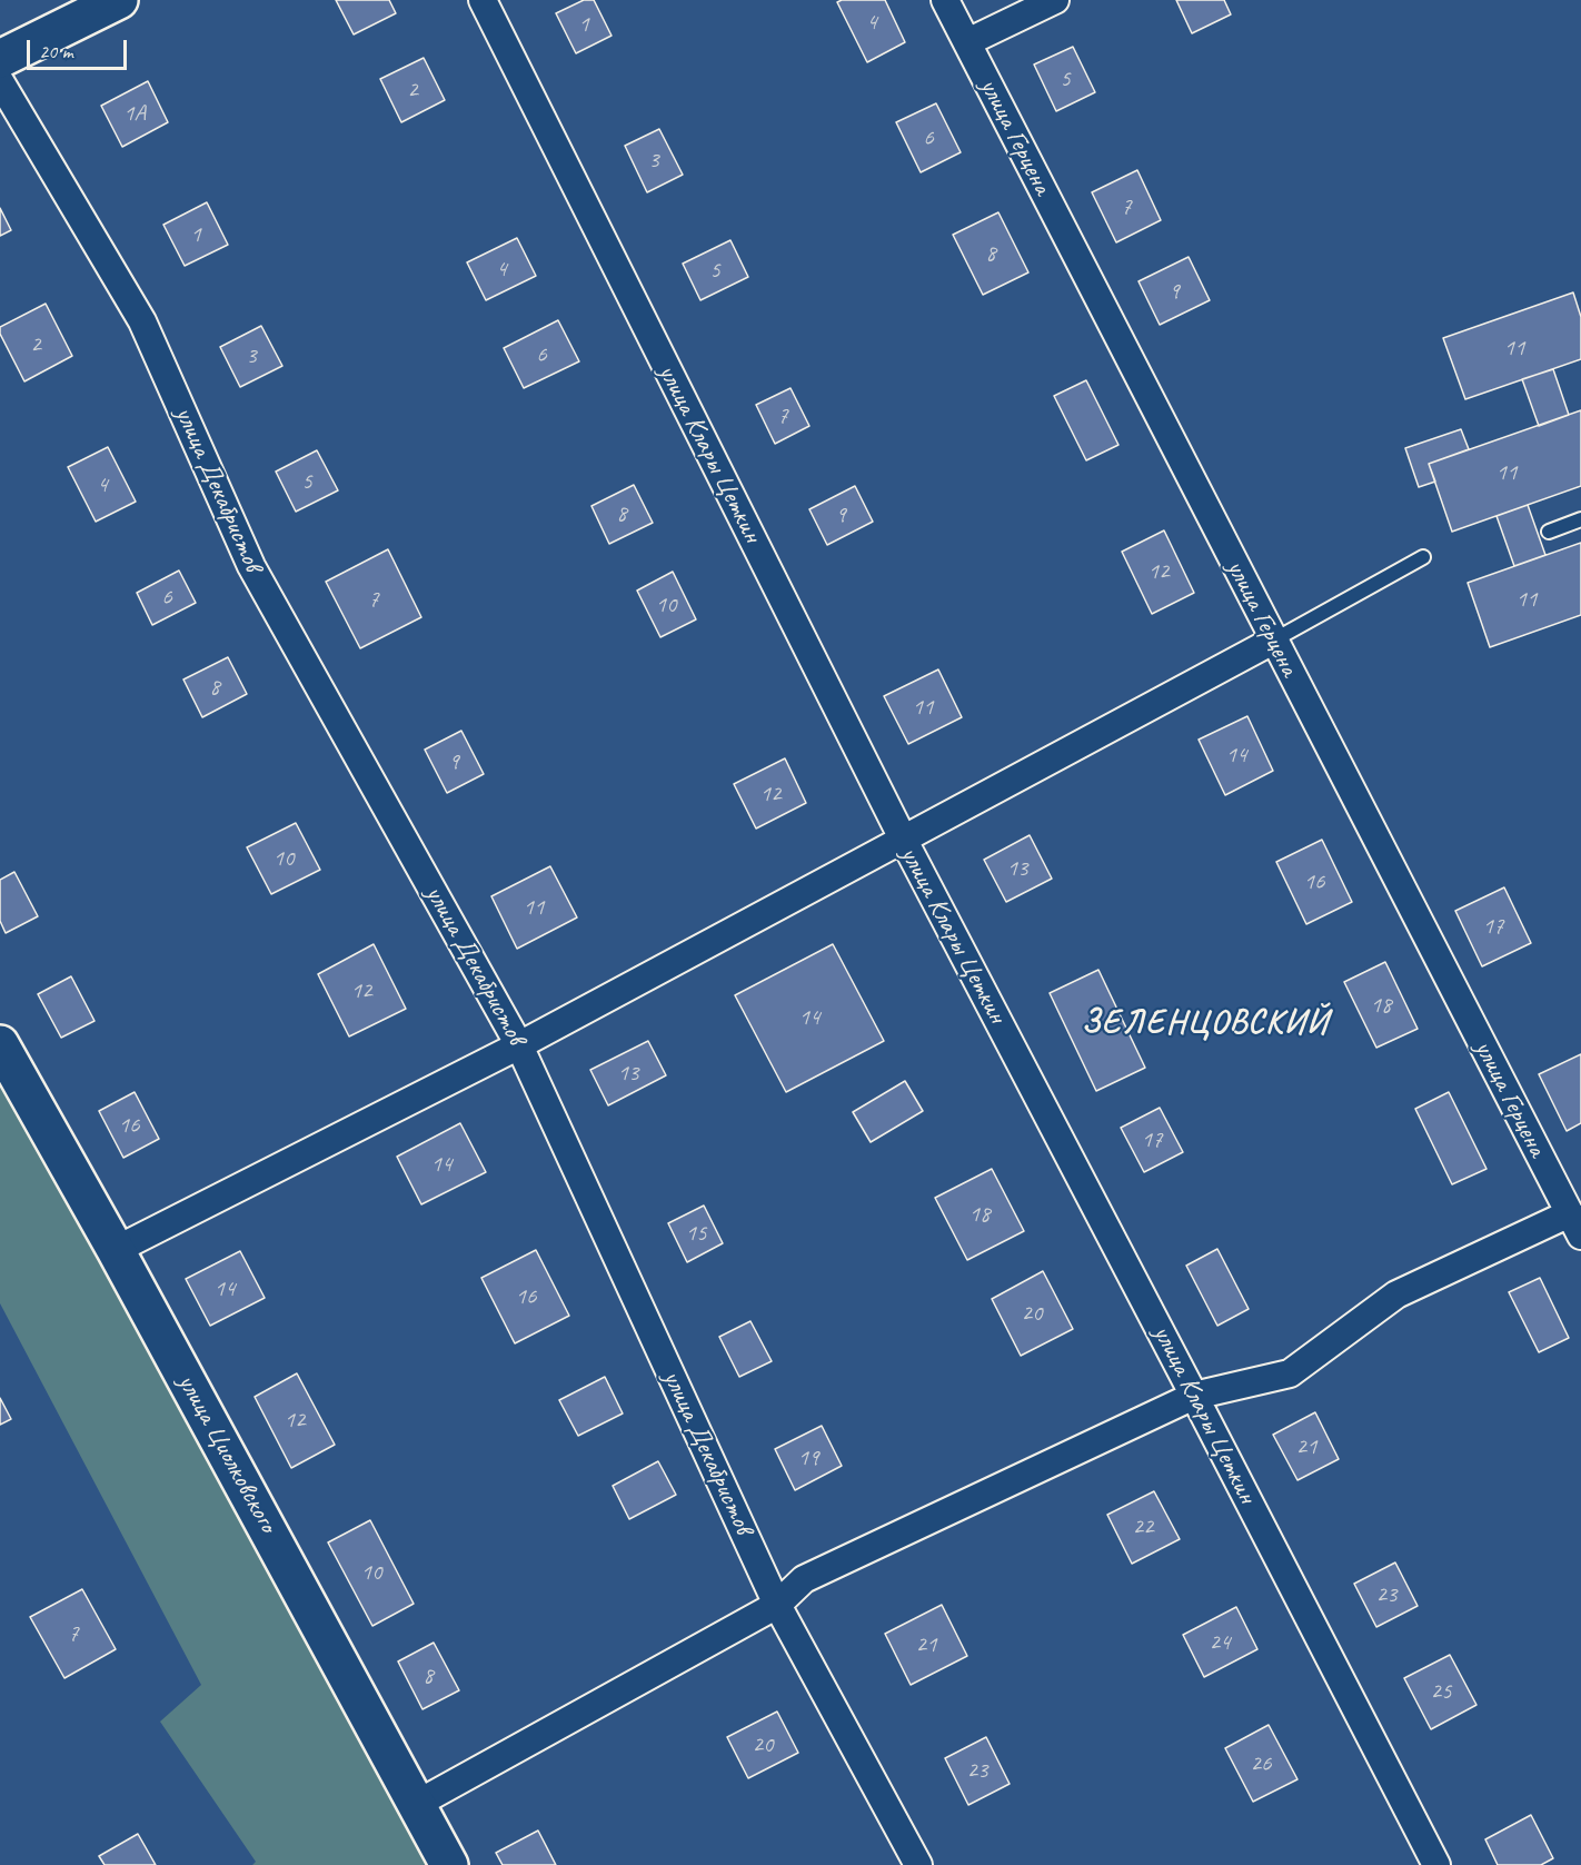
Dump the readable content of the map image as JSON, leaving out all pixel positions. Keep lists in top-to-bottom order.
{
  "streets": {
    "main road": ["улица Циолковского"],
    "street": ["улица Герцена", "улица Клары Цеткин", "улица Декабристов"]
  },
  "districts": ["ЗЕЛЕНЦОВСКИЙ"],
  "house_numbers": [
    "4",
    "1",
    "5",
    "2",
    "1А",
    "6",
    "3",
    "7",
    "1",
    "8",
    "4",
    "5",
    "9",
    "2",
    "11",
    "6",
    "3",
    "7",
    "11",
    "5",
    "4",
    "8",
    "9",
    "12",
    "6",
    "7",
    "11",
    "10",
    "8",
    "11",
    "14",
    "9",
    "12",
    "10",
    "13",
    "16",
    "11",
    "17",
    "12",
    "18",
    "14",
    "13",
    "16",
    "17",
    "14",
    "18",
    "15",
    "14",
    "16",
    "20",
    "12",
    "21",
    "19",
    "22",
    "10",
    "23",
    "7",
    "24",
    "21",
    "8",
    "25",
    "20",
    "26",
    "23"
  ],
  "scale_bar": "20 m"
}
